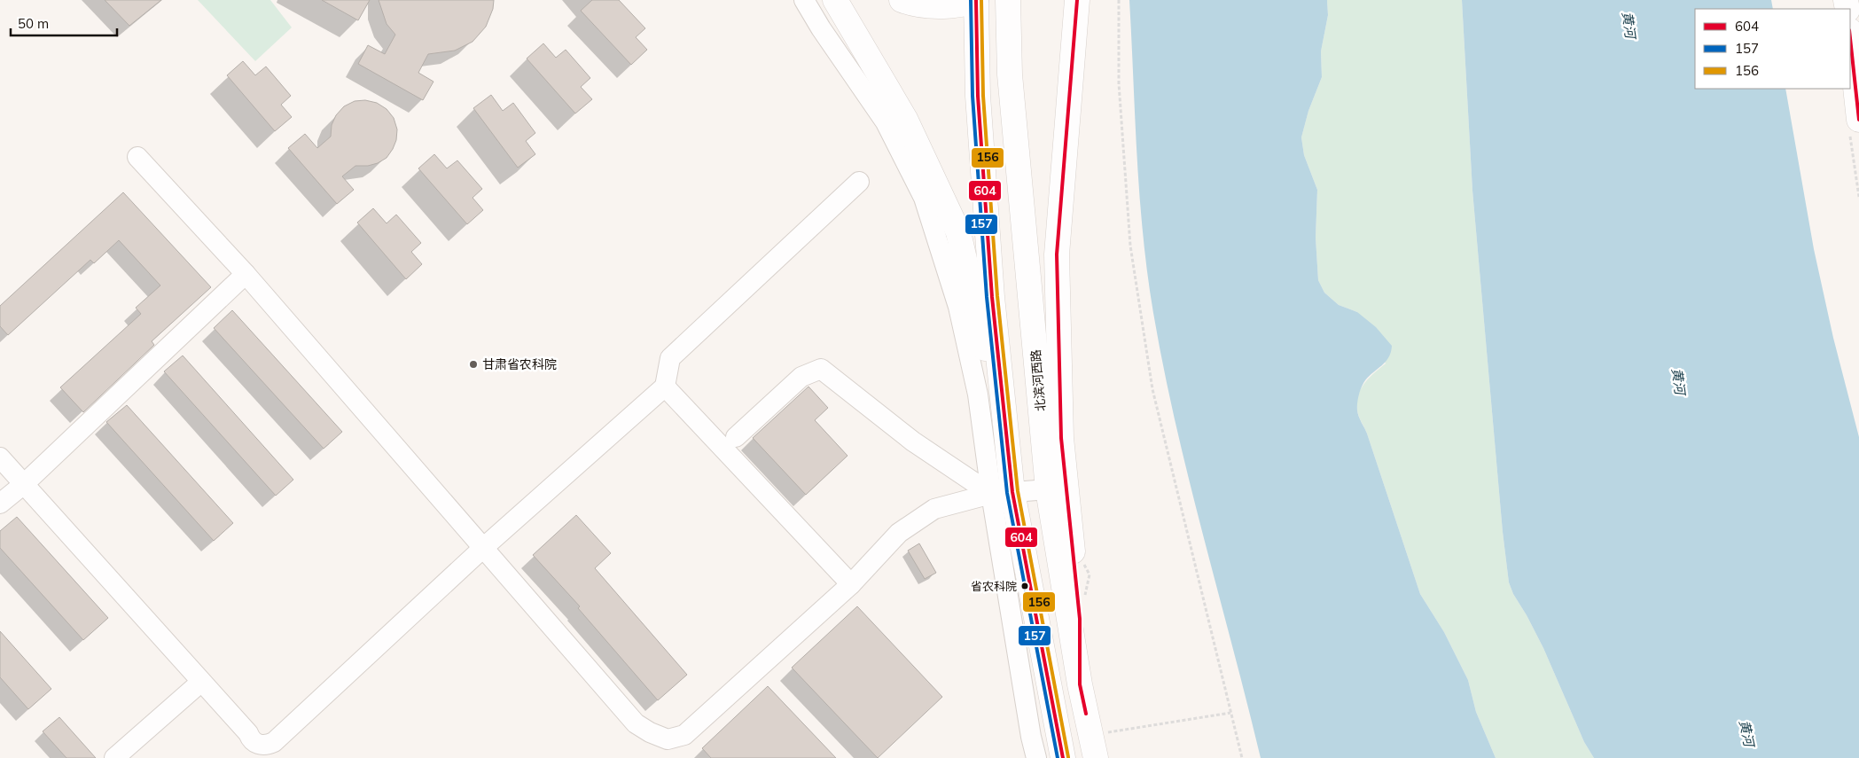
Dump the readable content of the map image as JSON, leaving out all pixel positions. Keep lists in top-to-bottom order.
{
  "streets": {
    "main road": ["北滨河西路"]
  },
  "water": ["黄河"],
  "places": ["甘肃省农科院", "省农科院"],
  "lines": ["transit line 604", "transit line 157", "transit line 156"],
  "legend": ["604", "157", "156"],
  "scale_bar": "50 m"
}
